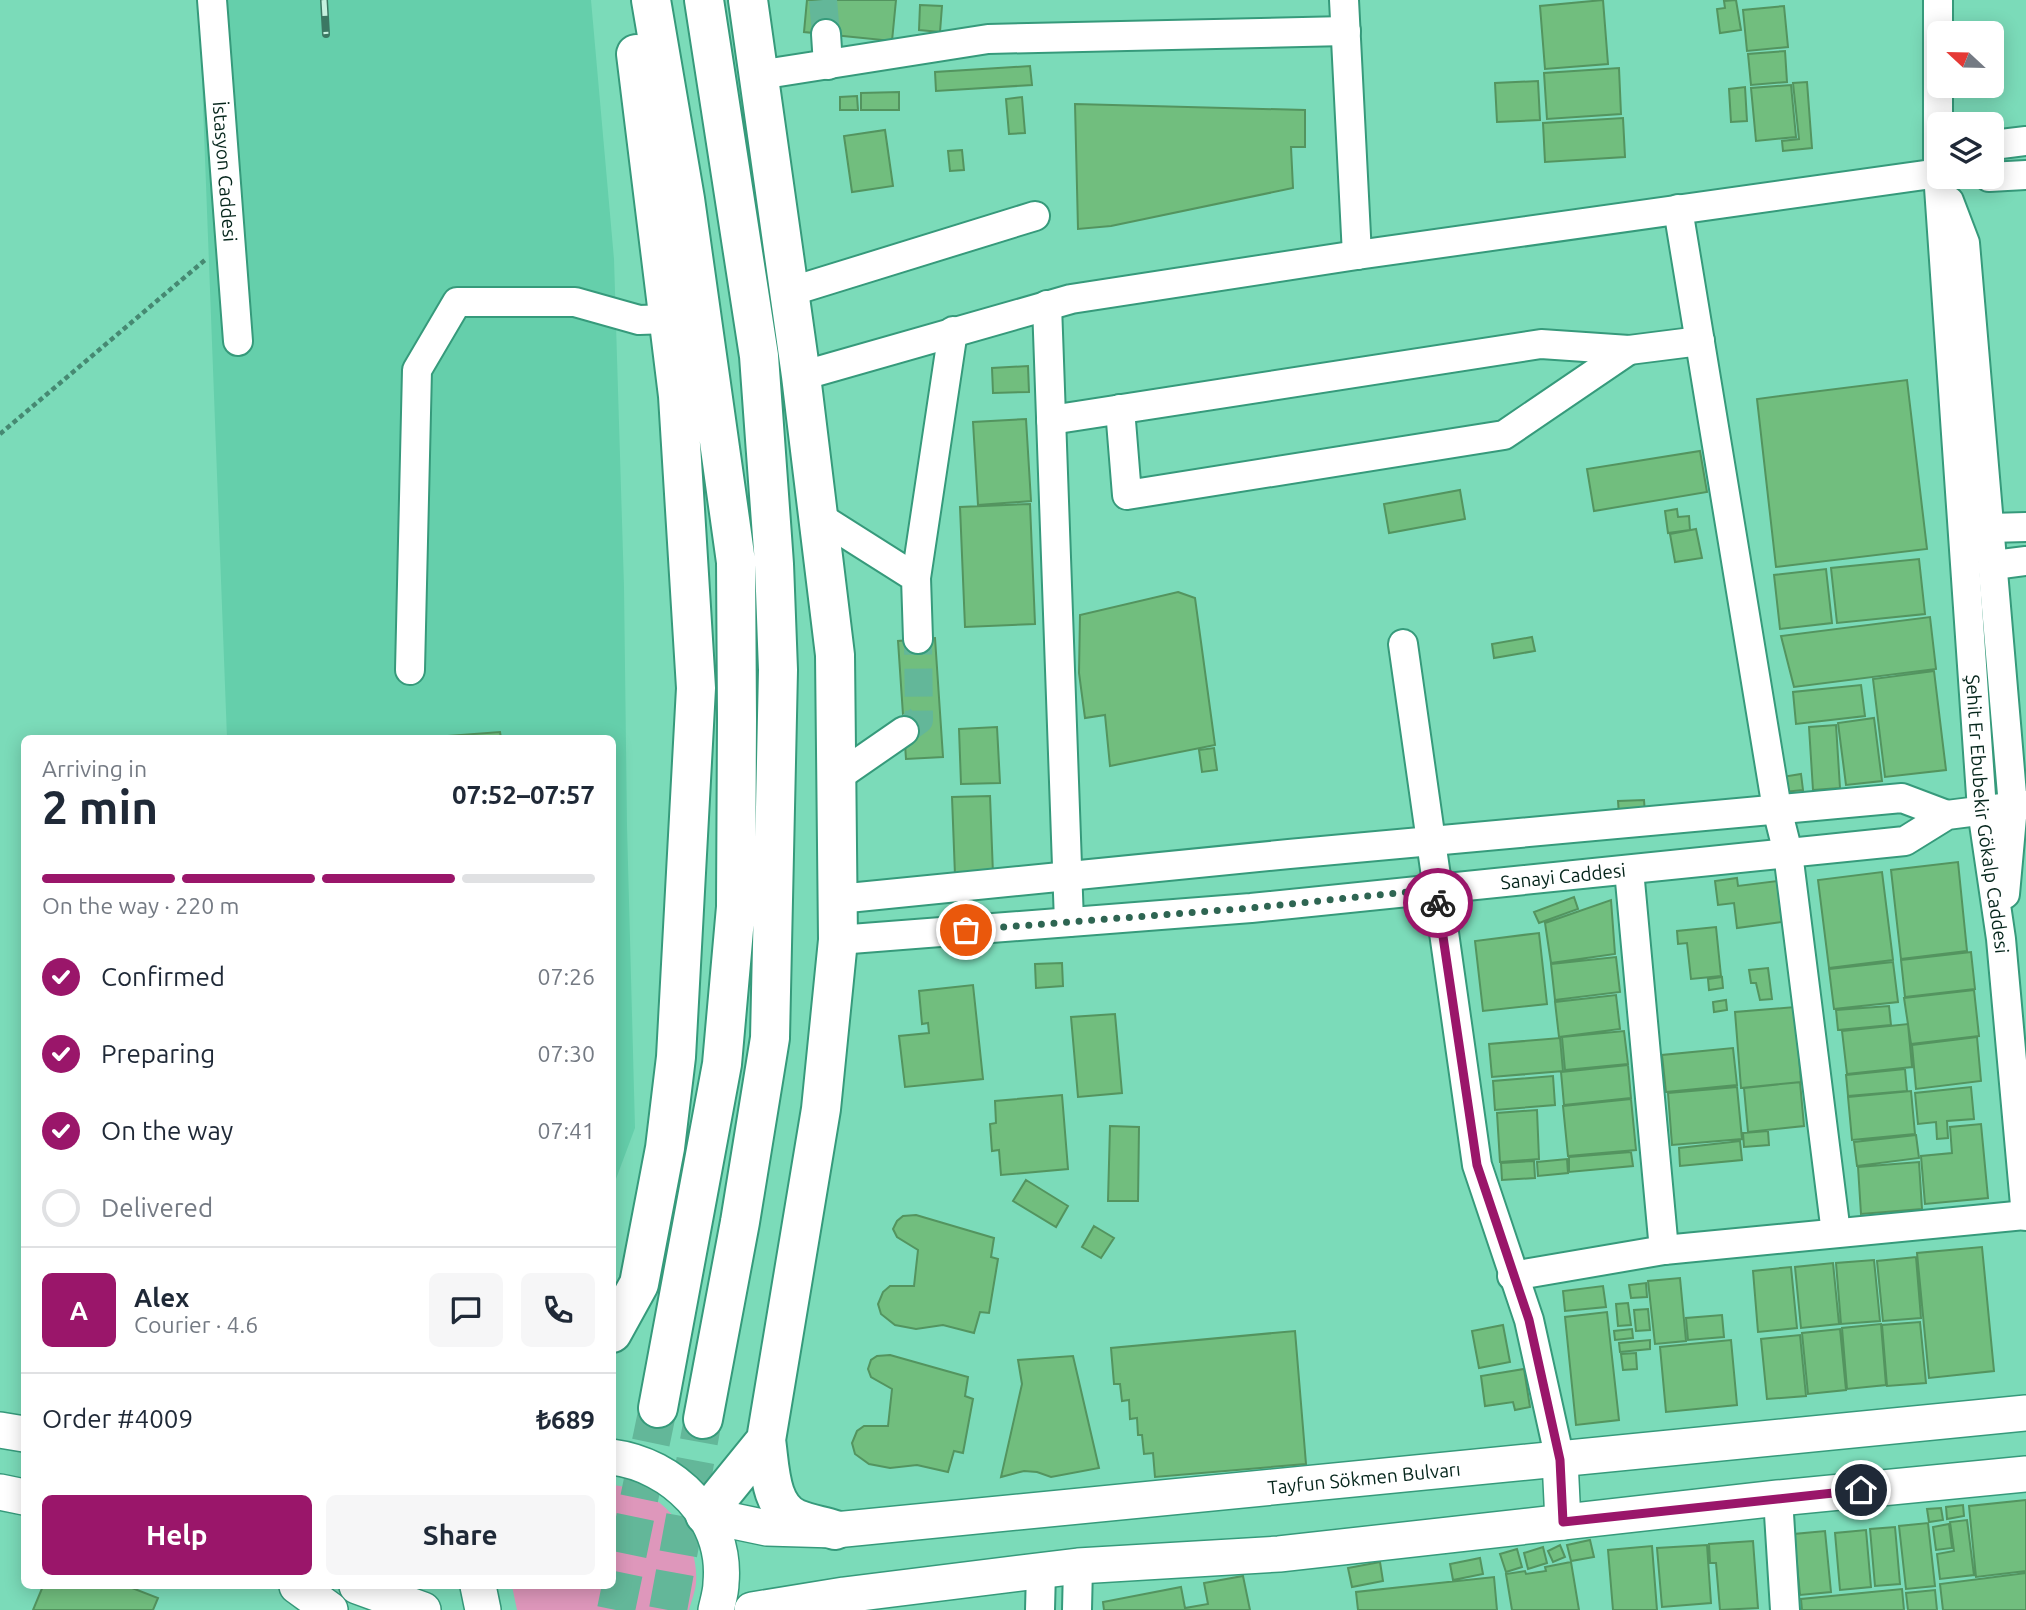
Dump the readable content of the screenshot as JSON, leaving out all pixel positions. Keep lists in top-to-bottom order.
{
  "streets": {
    "main road": ["Tayfun Sökmen Bulvarı"],
    "street": ["İstasyon Caddesi", "Şehit Er Ebubekir Gökalp Caddesi", "Sanayi Caddesi"]
  },
  "crossings": [
    ["Şehit Er Ebubekir Gökalp Caddesi", "Sanayi Caddesi"]
  ],
  "north": "left",
  "page": {
    "heading": ["2 min", "Arriving in", "07:52–07:57"],
    "panel": [
      "Alex",
      "Courier · 4.6",
      "Order #4009",
      "₺689"
    ],
    "bar": "On the way · 220 m",
    "list": [
      ["Confirmed", "07:26"],
      ["Preparing", "07:30"],
      ["On the way", "07:41"],
      "Delivered"
    ],
    "round": "A",
    "buttons": ["Help", "Share"]
  }
}
